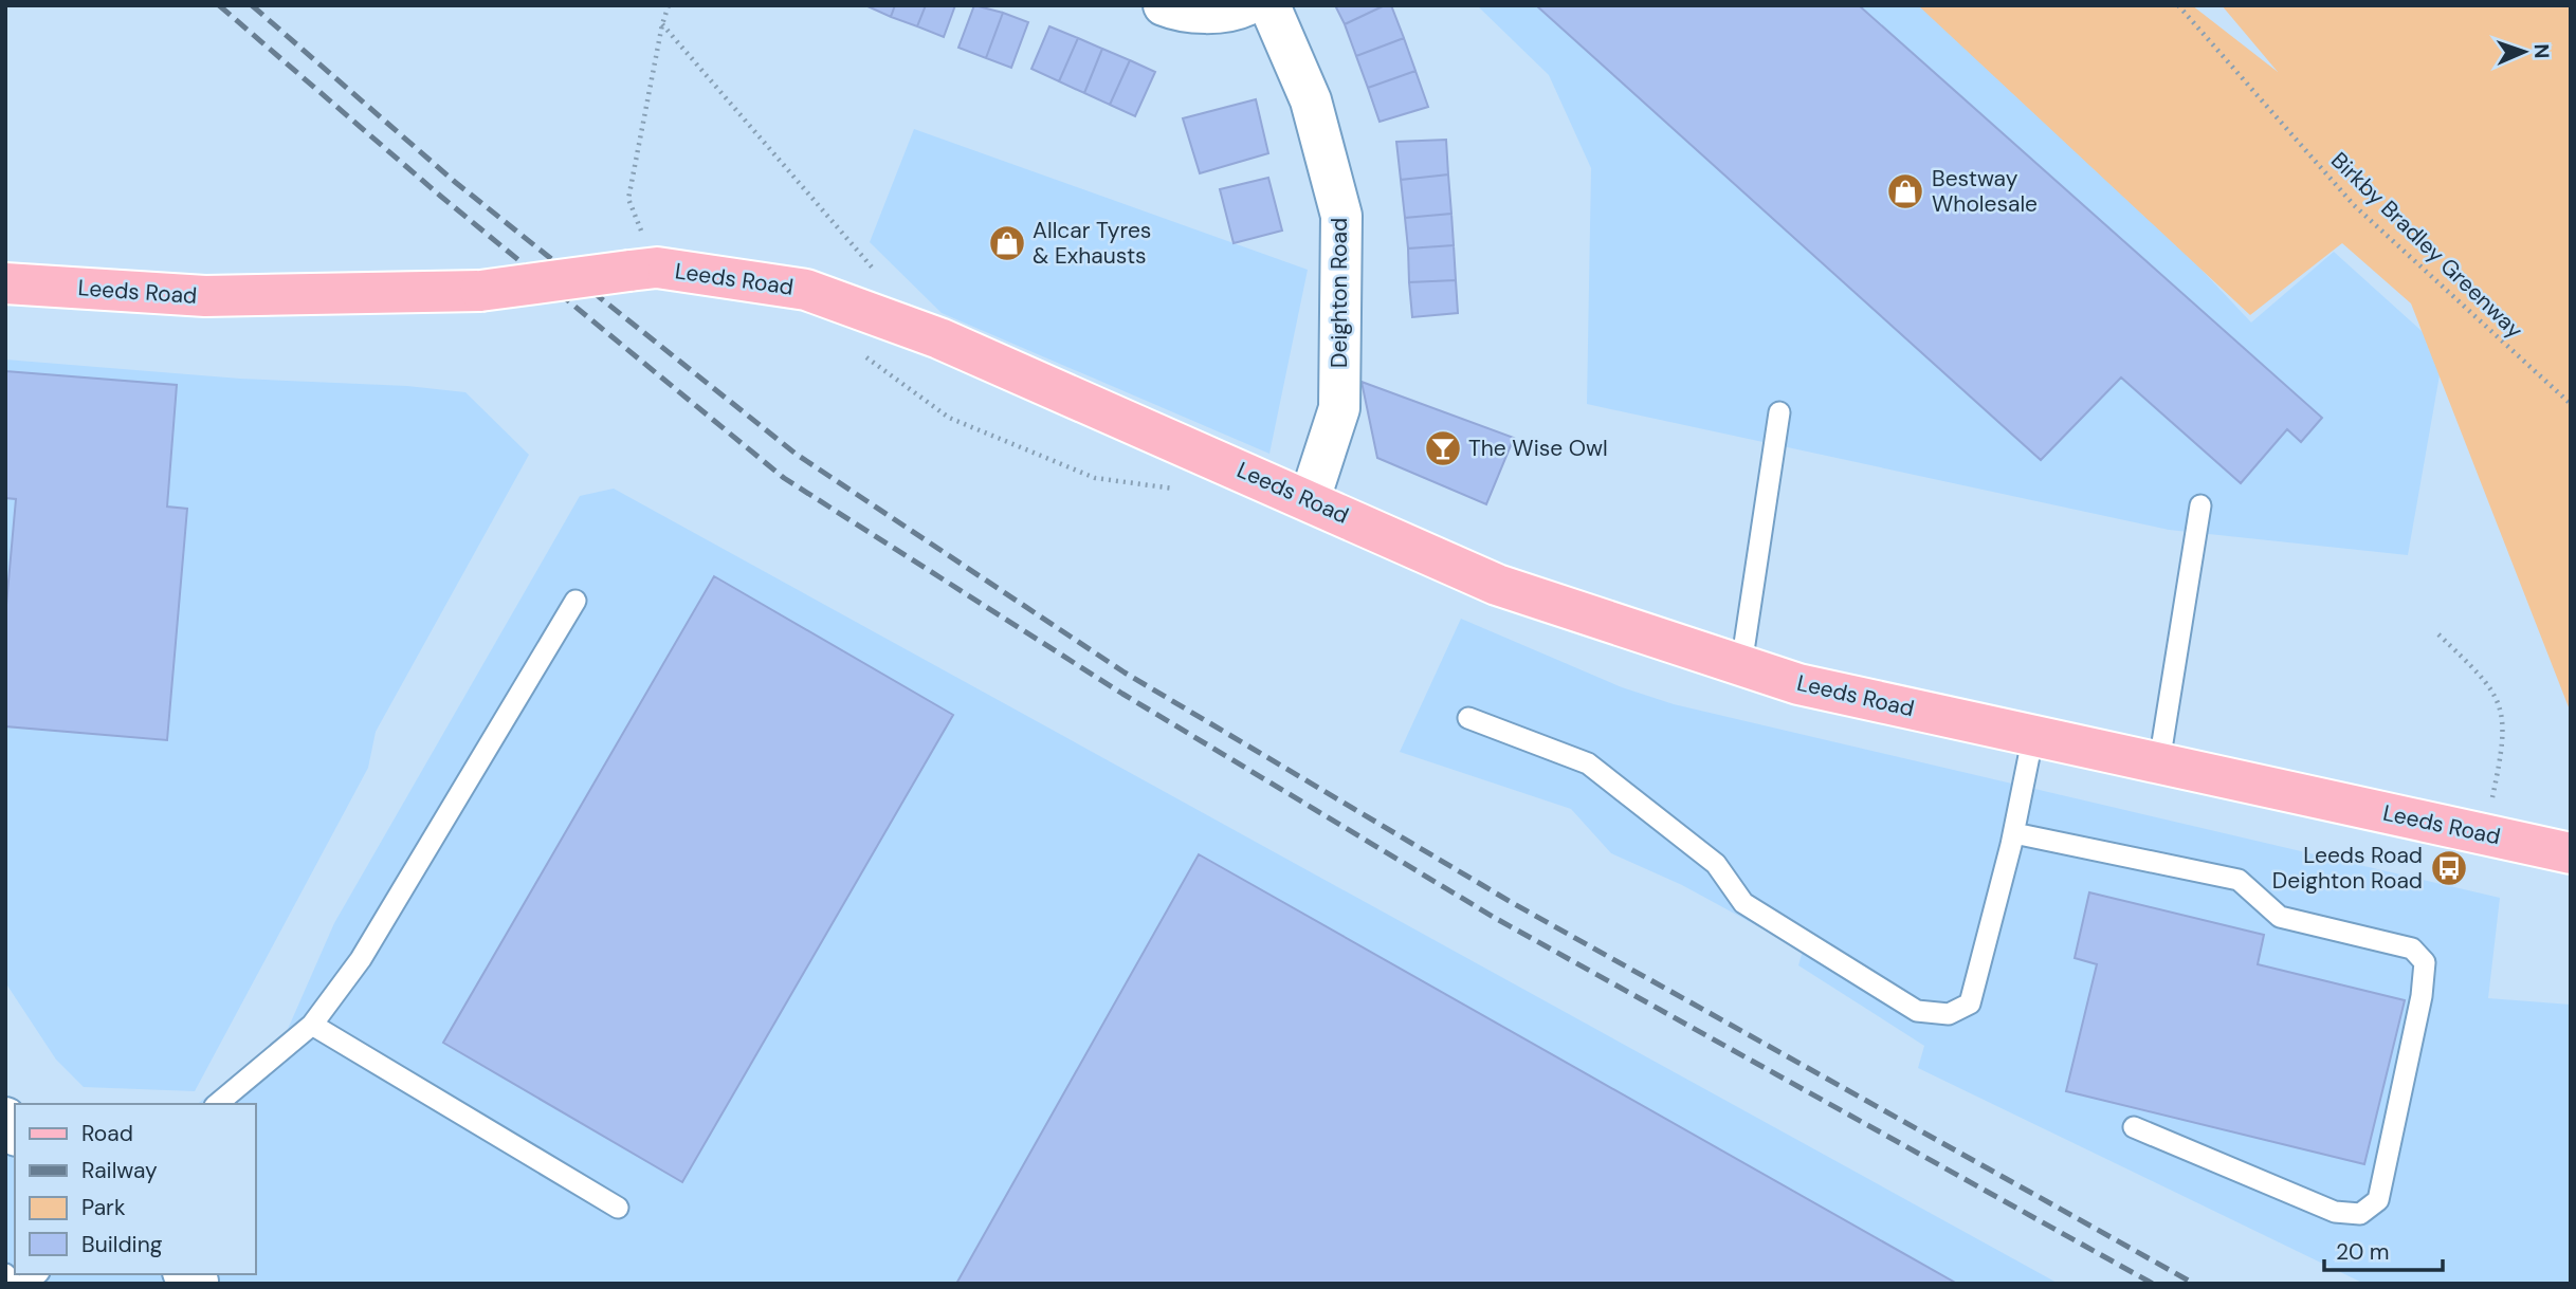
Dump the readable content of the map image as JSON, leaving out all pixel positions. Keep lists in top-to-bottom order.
{
  "streets": {
    "main road": ["Leeds Road"],
    "street": ["Deighton Road"],
    "path": ["Birkby Bradley Greenway"]
  },
  "crossings": [
    ["Leeds Road", "Deighton Road"]
  ],
  "places": {
    "shop": ["Bestway Wholesale", "Allcar Tyres & Exhausts"],
    "bar": ["The Wise Owl"],
    "bus stop": ["Leeds Road Deighton Road"]
  },
  "legend": [
    "Road",
    "Railway",
    "Park",
    "Building"
  ],
  "scale_bar": "20 m",
  "north": "right"
}
